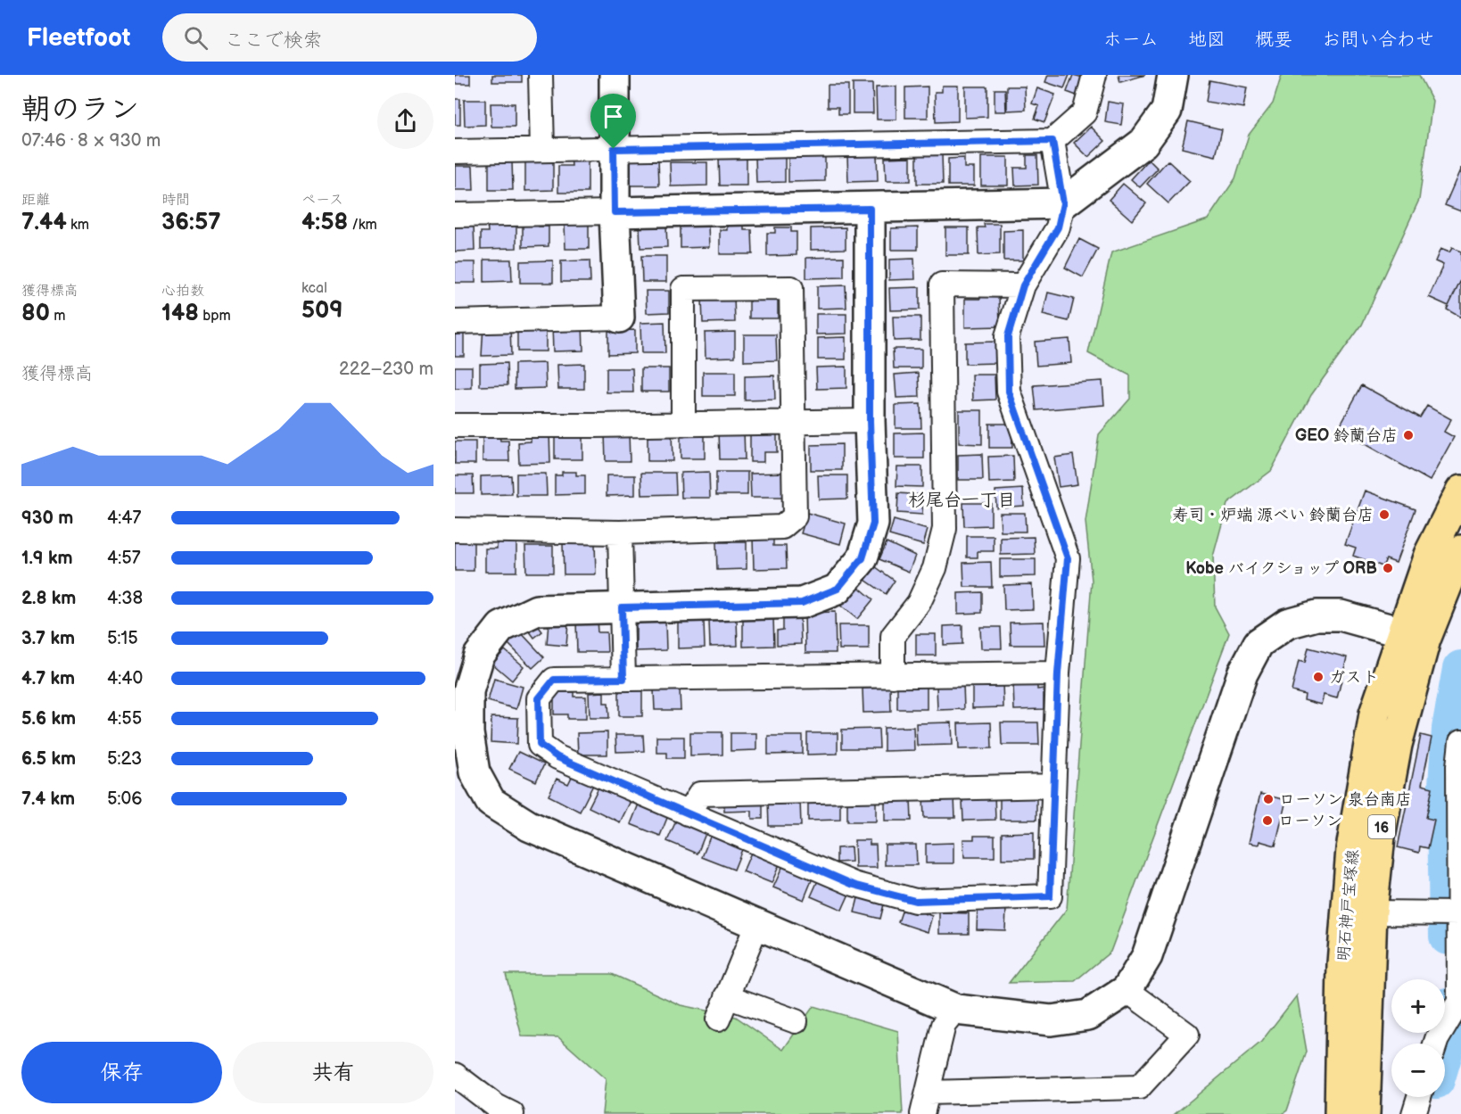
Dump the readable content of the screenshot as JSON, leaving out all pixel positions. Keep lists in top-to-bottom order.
{
  "streets": {
    "main road": ["16", "明石神戸宝塚線"]
  },
  "districts": ["杉尾台一丁目"],
  "places": [
    "GEO 鈴蘭台店",
    "寿司・炉端 源べい 鈴蘭台店",
    "Kobe バイクショップ ORB",
    "ガスト",
    "ローソン 泉台南店",
    "ローソン"
  ],
  "page": {
    "header": "Fleetfoot",
    "search": "ここで検索",
    "nav": [
      "ホーム",
      "地図",
      "概要",
      "お問い合わせ"
    ],
    "heading": ["朝のラン", "07:46 · 8 × 930 m"],
    "stats": [
      ["距離", "7.44 km"],
      ["時間", "36:57"],
      ["ペース", "4:58 /km"],
      ["獲得標高", "80 m"],
      ["心拍数", "148 bpm"],
      ["kcal", "509"]
    ],
    "chart": ["獲得標高", "222–230 m"],
    "list": [
      {
        "name": "930 m",
        "note": "4:47"
      },
      {
        "name": "1.9 km",
        "note": "4:57"
      },
      {
        "name": "2.8 km",
        "note": "4:38"
      },
      {
        "name": "3.7 km",
        "note": "5:15"
      },
      {
        "name": "4.7 km",
        "note": "4:40"
      },
      {
        "name": "5.6 km",
        "note": "4:55"
      },
      {
        "name": "6.5 km",
        "note": "5:23"
      },
      {
        "name": "7.4 km",
        "note": "5:06"
      }
    ],
    "map_buttons": ["+", "−"],
    "buttons": ["保存", "共有"]
  }
}
